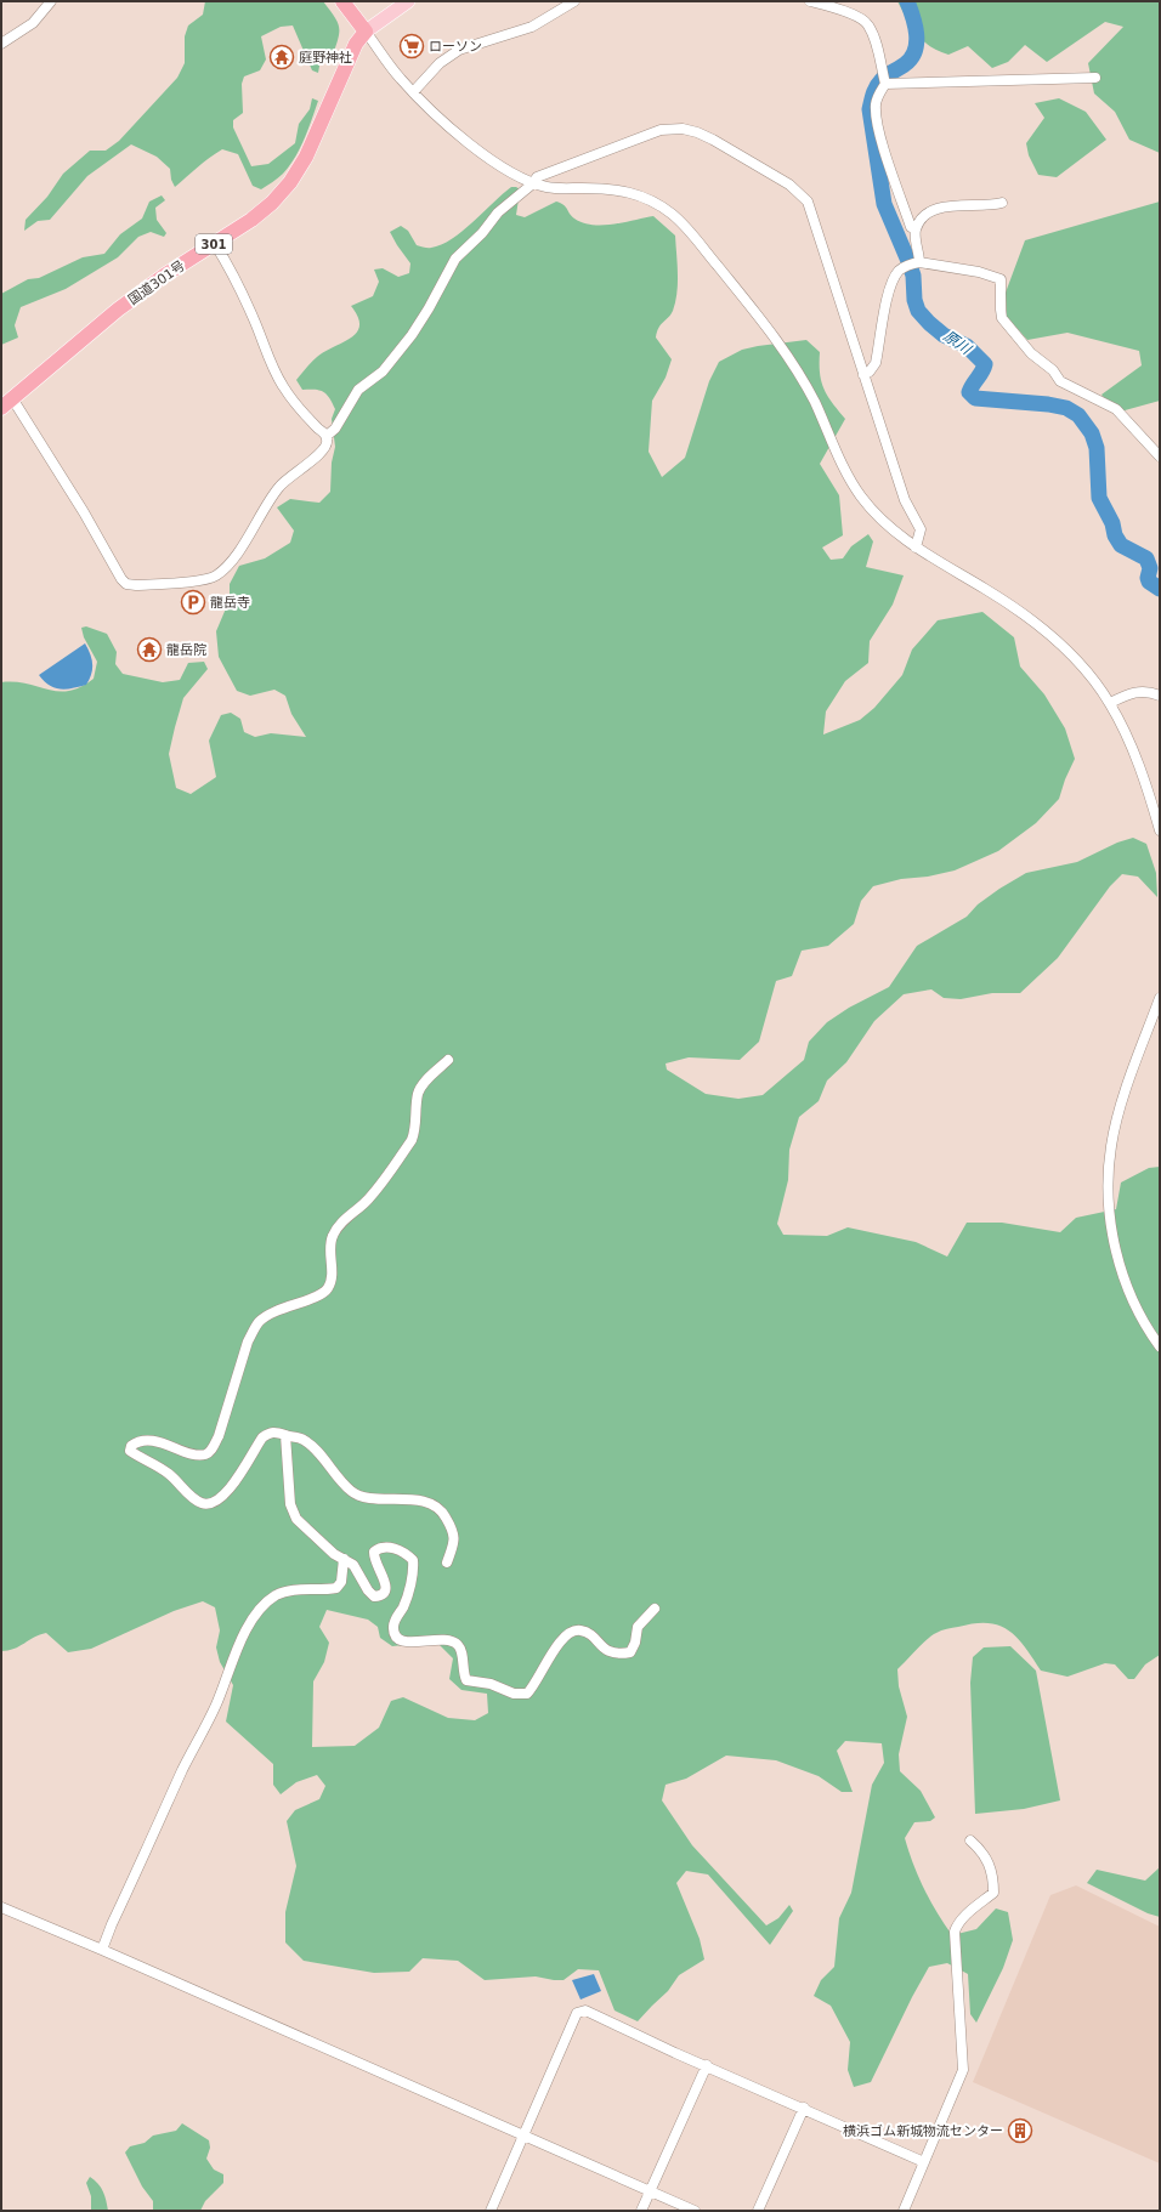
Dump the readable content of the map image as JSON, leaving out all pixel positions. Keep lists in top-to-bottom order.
{
  "streets": {
    "highway": ["301", "国道301号"]
  },
  "water": ["原川"],
  "places": {
    "supermarket": ["ローソン"],
    "temple": ["庭野神社", "龍岳院"],
    "parking": ["龍岳寺"],
    "building": ["横浜ゴム新城物流センター"]
  }
}
